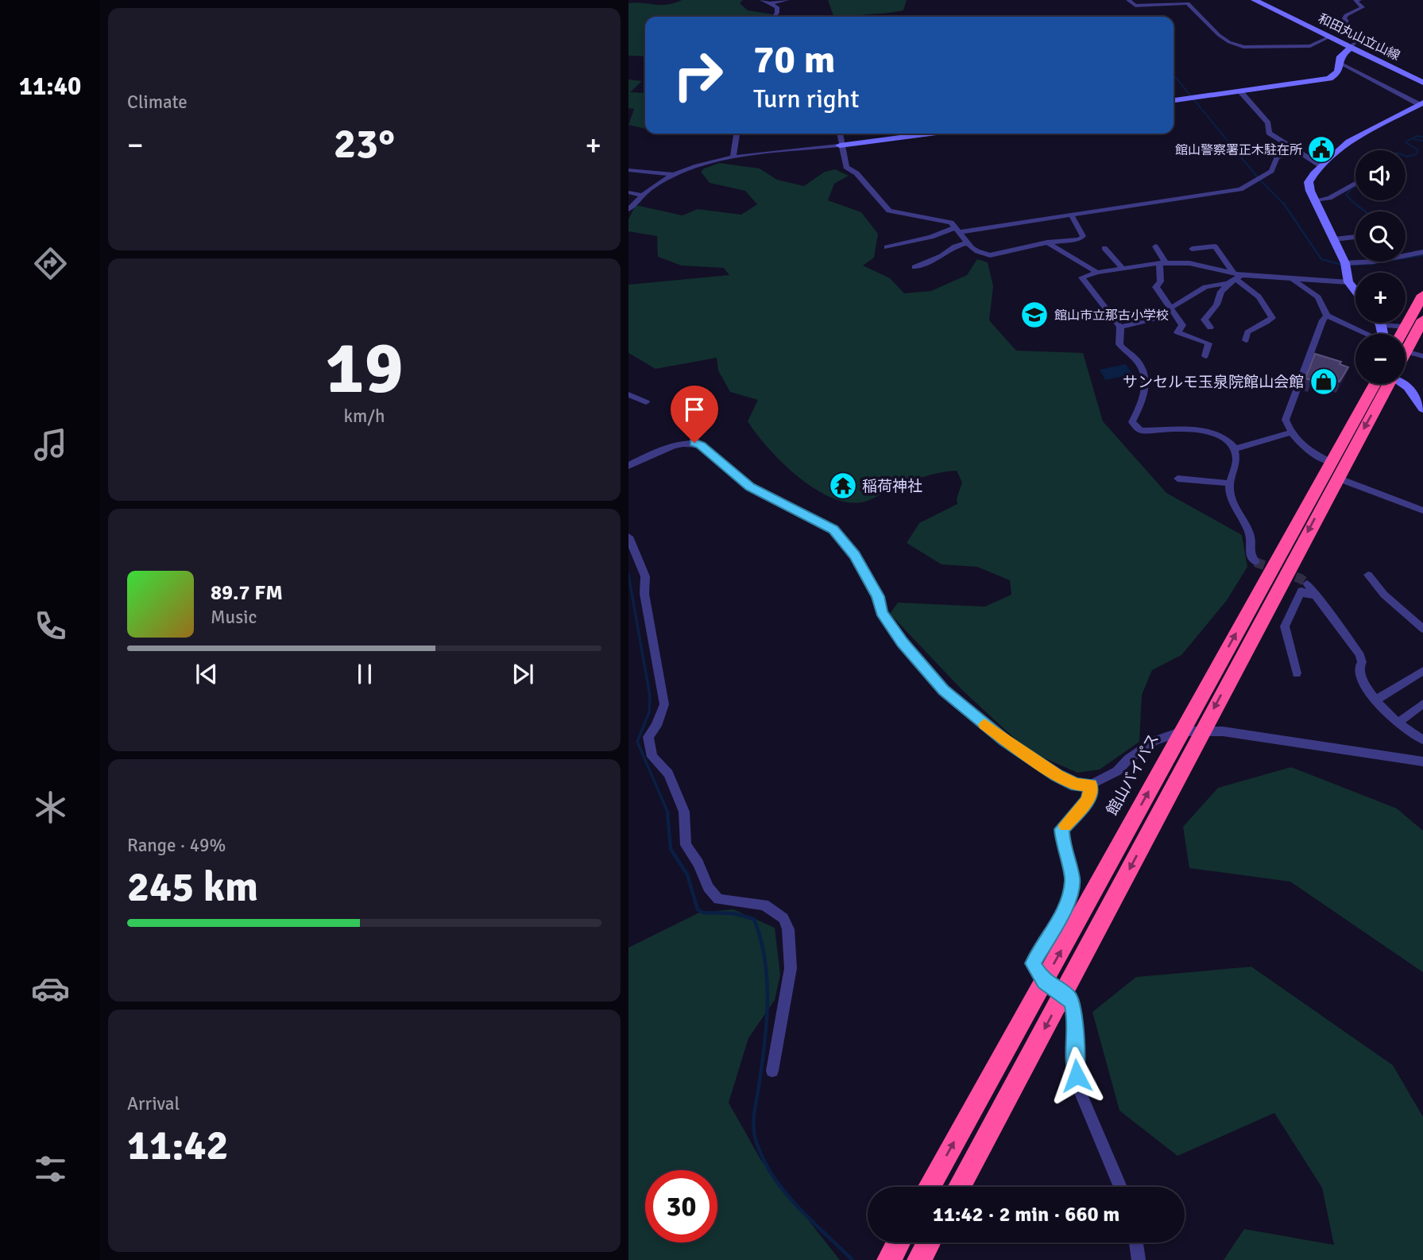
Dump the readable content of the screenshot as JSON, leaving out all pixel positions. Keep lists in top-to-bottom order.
{
  "streets": {
    "highway": ["館山バイパス"],
    "main road": ["和田丸山立山線"]
  },
  "places": {
    "public building": ["館山警察署正木駐在所"],
    "school or university": ["館山市立那古小学校"],
    "shop": ["サンセルモ玉泉院館山会館"],
    "temple": ["稲荷神社"]
  },
  "page": {
    "tabs": "11:40",
    "tile": [
      "Climate",
      ["19", "km/h"],
      ["Range · 49%", "245 km"],
      ["Arrival", "11:42"]
    ],
    "turn": ["70 m", "Turn right"],
    "heat": ["−", "23°", "+"],
    "map_buttons": ["+", "−"],
    "song": ["89.7 FM", "Music"],
    "limit": "30",
    "trip": "11:42 · 2 min · 660 m"
  }
}
